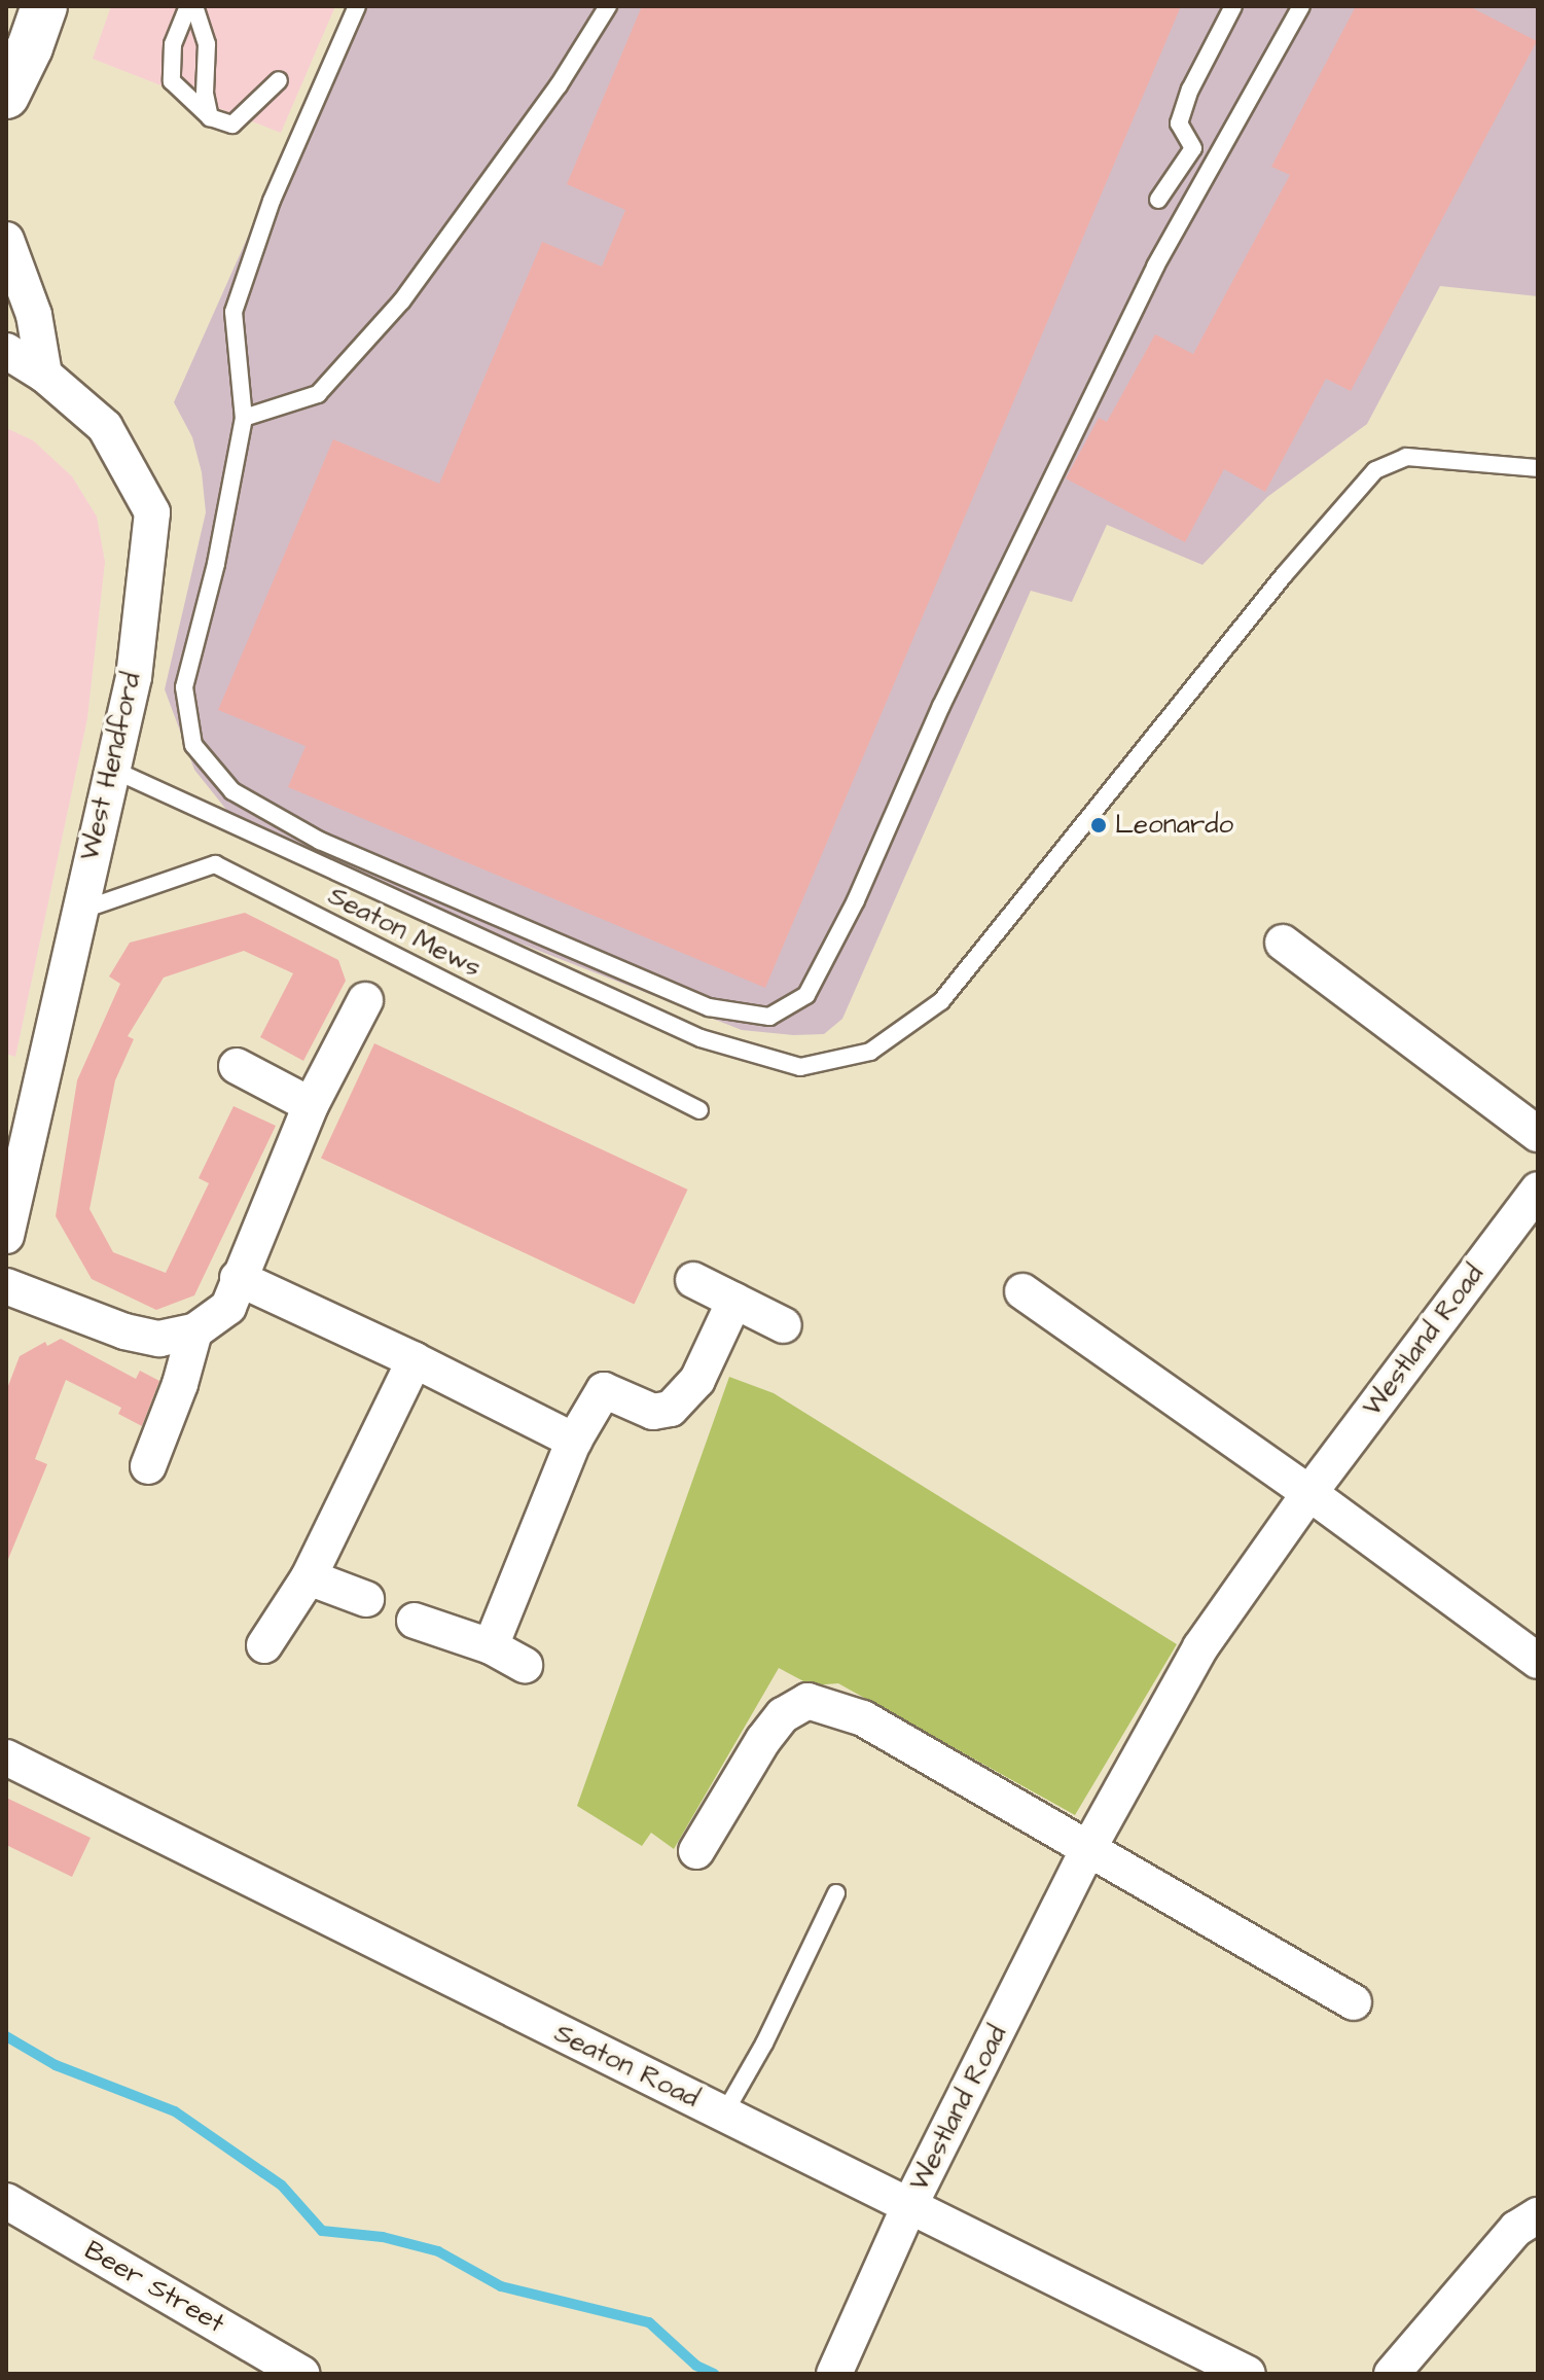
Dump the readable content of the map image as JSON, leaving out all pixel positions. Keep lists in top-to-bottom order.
{
  "streets": {
    "street": [
      "West Hendford",
      "Westland Road",
      "Seaton Road",
      "Beer Street"
    ],
    "lane": ["Seaton Mews"]
  },
  "crossings": [
    ["West Hendford", "Seaton Mews"],
    ["Westland Road", "Seaton Road"]
  ],
  "places": ["Leonardo"]
}
